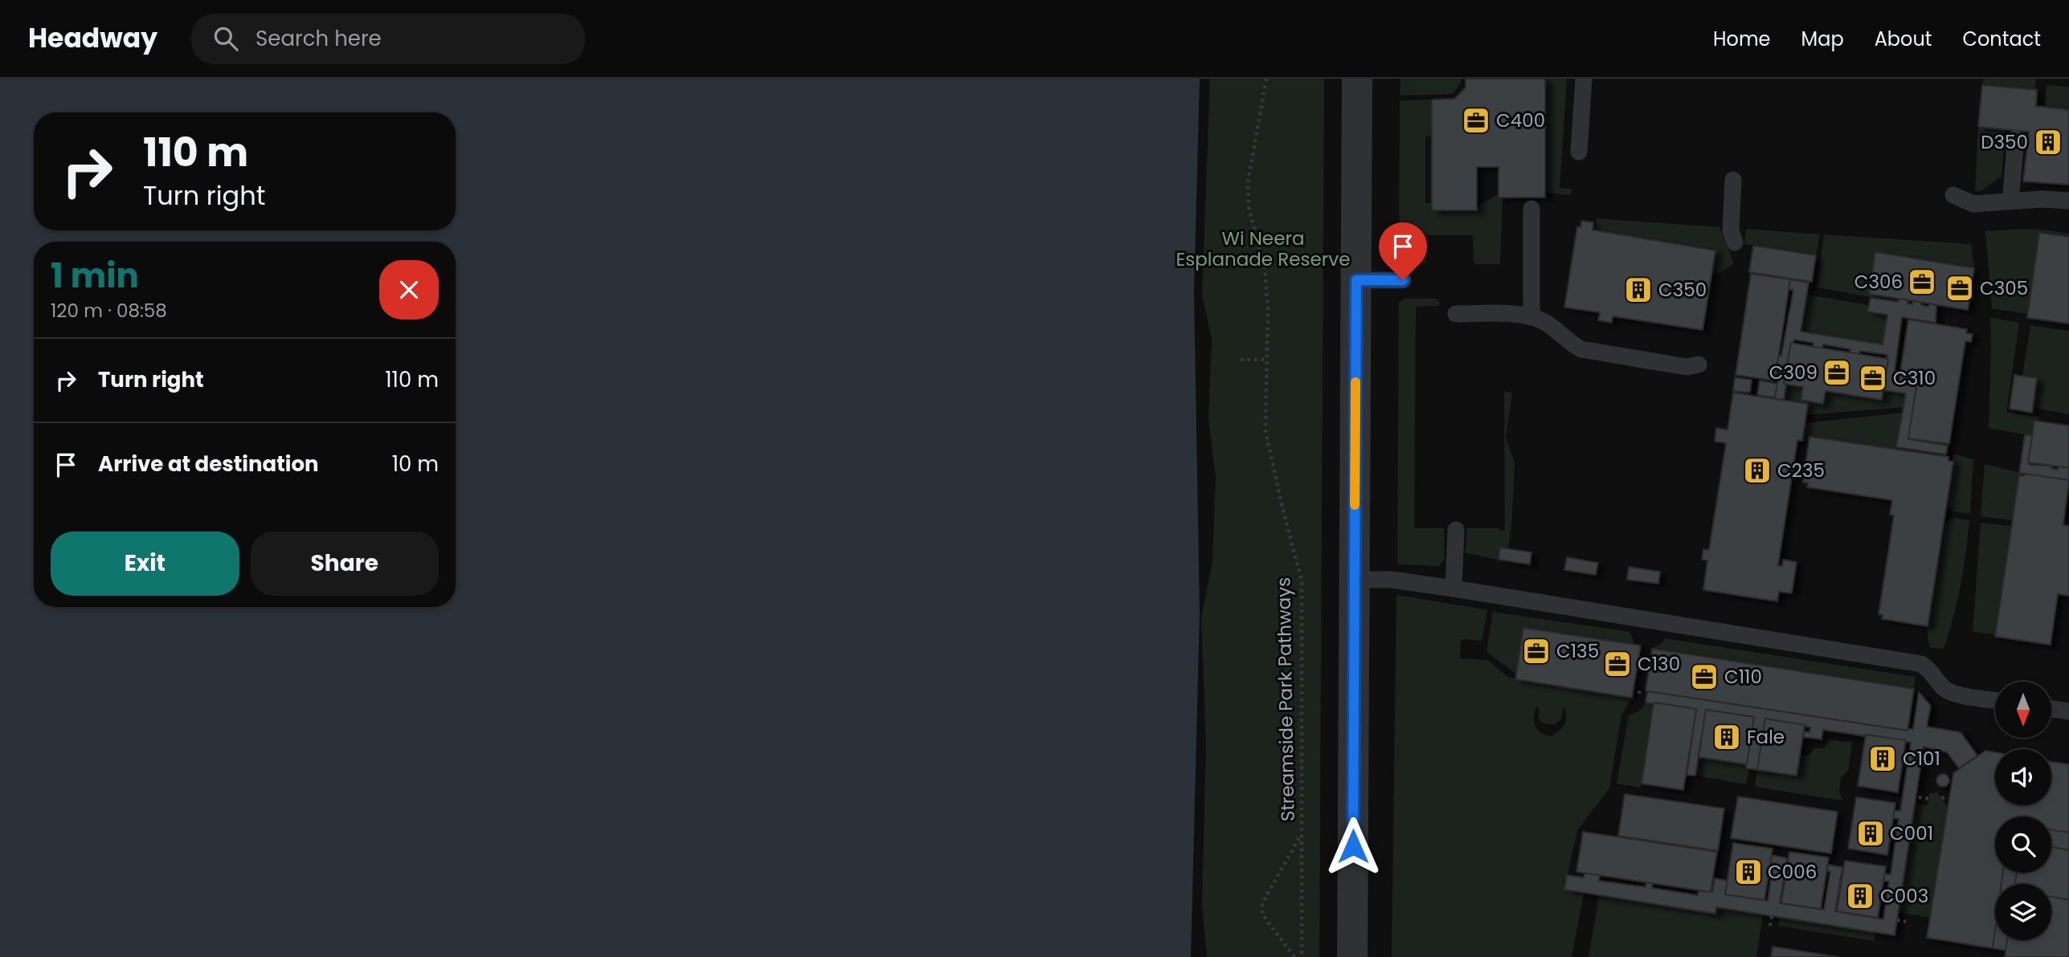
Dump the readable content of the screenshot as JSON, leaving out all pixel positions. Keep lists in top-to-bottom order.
{
  "streets": {
    "path": ["Streamside Park Pathways"]
  },
  "parks": ["Wi Neera Esplanade Reserve"],
  "places": {
    "office": [
      "C400",
      "C306",
      "C305",
      "C309",
      "C310",
      "C135",
      "C130",
      "C110"
    ],
    "building": [
      "D350",
      "C350",
      "C235",
      "Fale",
      "C101",
      "C001",
      "C006",
      "C003"
    ]
  },
  "north": "bottom",
  "page": {
    "header": "Headway",
    "search": "Search here",
    "nav": [
      "Home",
      "Map",
      "About",
      "Contact"
    ],
    "turn": ["110 m", "Turn right"],
    "heading": ["1 min", "120 m · 08:58"],
    "list": [
      {
        "name": "Turn right",
        "value": "110 m"
      },
      {
        "name": "Arrive at destination",
        "value": "10 m"
      }
    ],
    "buttons": ["Exit", "Share"]
  }
}
